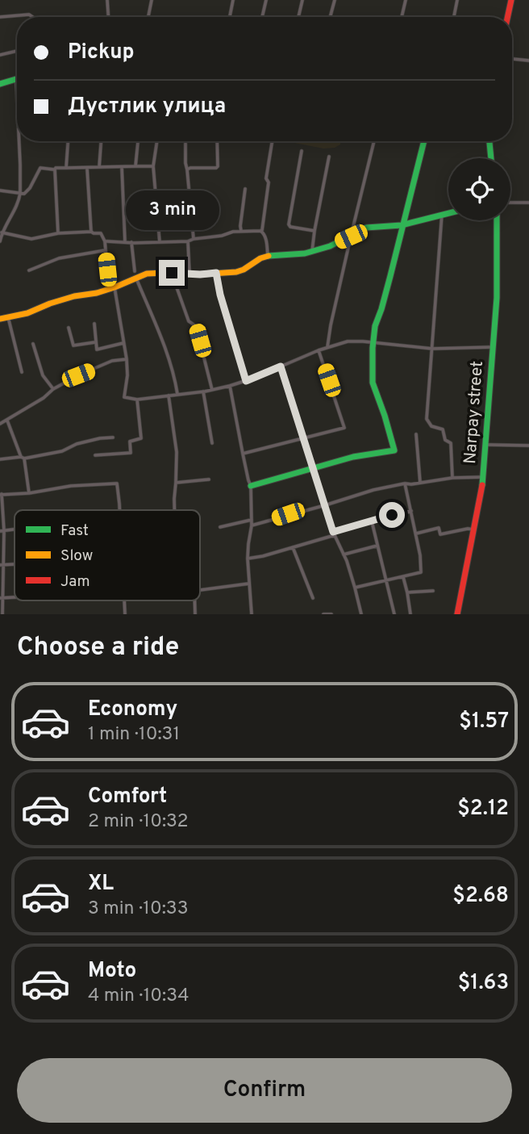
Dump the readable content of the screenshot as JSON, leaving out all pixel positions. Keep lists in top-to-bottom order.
{
  "streets": {
    "street": ["Narpay street"]
  },
  "legend": ["Fast", "Slow", "Jam"],
  "page": {
    "banner": ["Pickup", "Дустлик улица"],
    "bubble": "3 min",
    "heading": "Choose a ride",
    "list": [
      {
        "name": "Economy",
        "note": "1 min · 10:31",
        "value": "$1.57"
      },
      {
        "name": "Comfort",
        "note": "2 min · 10:32",
        "value": "$2.12"
      },
      {
        "name": "XL",
        "note": "3 min · 10:33",
        "value": "$2.68"
      },
      {
        "name": "Moto",
        "note": "4 min · 10:34",
        "value": "$1.63"
      }
    ],
    "buttons": "Confirm"
  }
}
